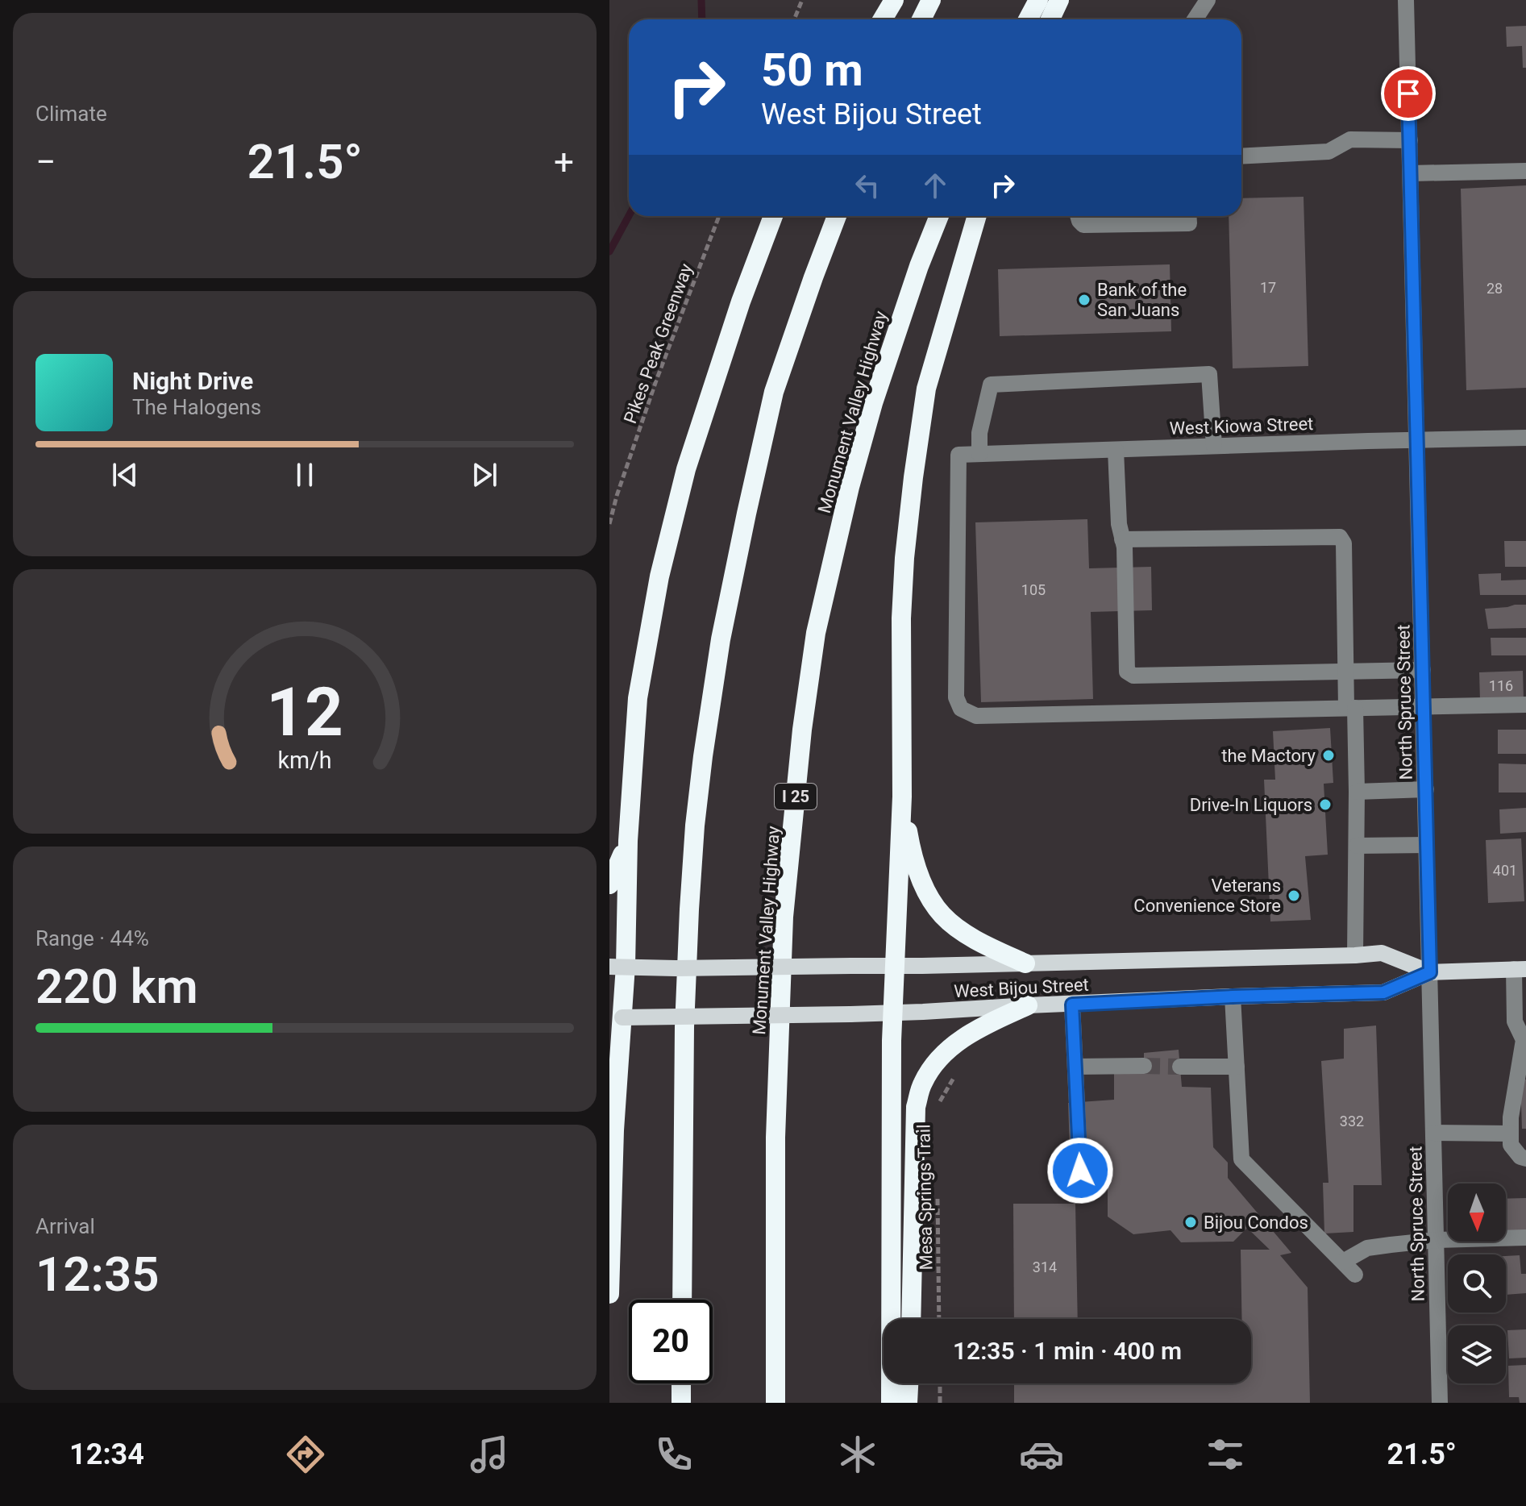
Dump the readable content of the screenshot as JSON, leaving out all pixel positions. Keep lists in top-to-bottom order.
{
  "streets": {
    "highway": ["Monument Valley Highway", "I 25"],
    "main road": ["West Bijou Street"],
    "street": ["West Kiowa Street", "North Spruce Street"],
    "path": ["Pikes Peak Greenway", "Mesa Springs Trail"]
  },
  "crossings": [
    ["West Kiowa Street", "North Spruce Street"],
    ["North Spruce Street", "West Bijou Street"]
  ],
  "places": [
    "Bank of the San Juans",
    "the Mactory",
    "Drive-In Liquors",
    "Veterans Convenience Store",
    "Bijou Condos"
  ],
  "house_numbers": [
    "17",
    "28",
    "105",
    "116",
    "401",
    "332",
    "314"
  ],
  "north": "bottom",
  "page": {
    "tile": [
      "Climate",
      ["Range · 44%", "220 km"],
      ["Arrival", "12:35"]
    ],
    "turn": ["50 m", "West Bijou Street"],
    "heat": ["−", "21.5°", "+"],
    "song": ["Night Drive", "The Halogens"],
    "limit": "20",
    "trip": "12:35 · 1 min · 400 m",
    "tabs": ["12:34", "21.5°"],
    "gauge": ["12", "km/h"]
  }
}
